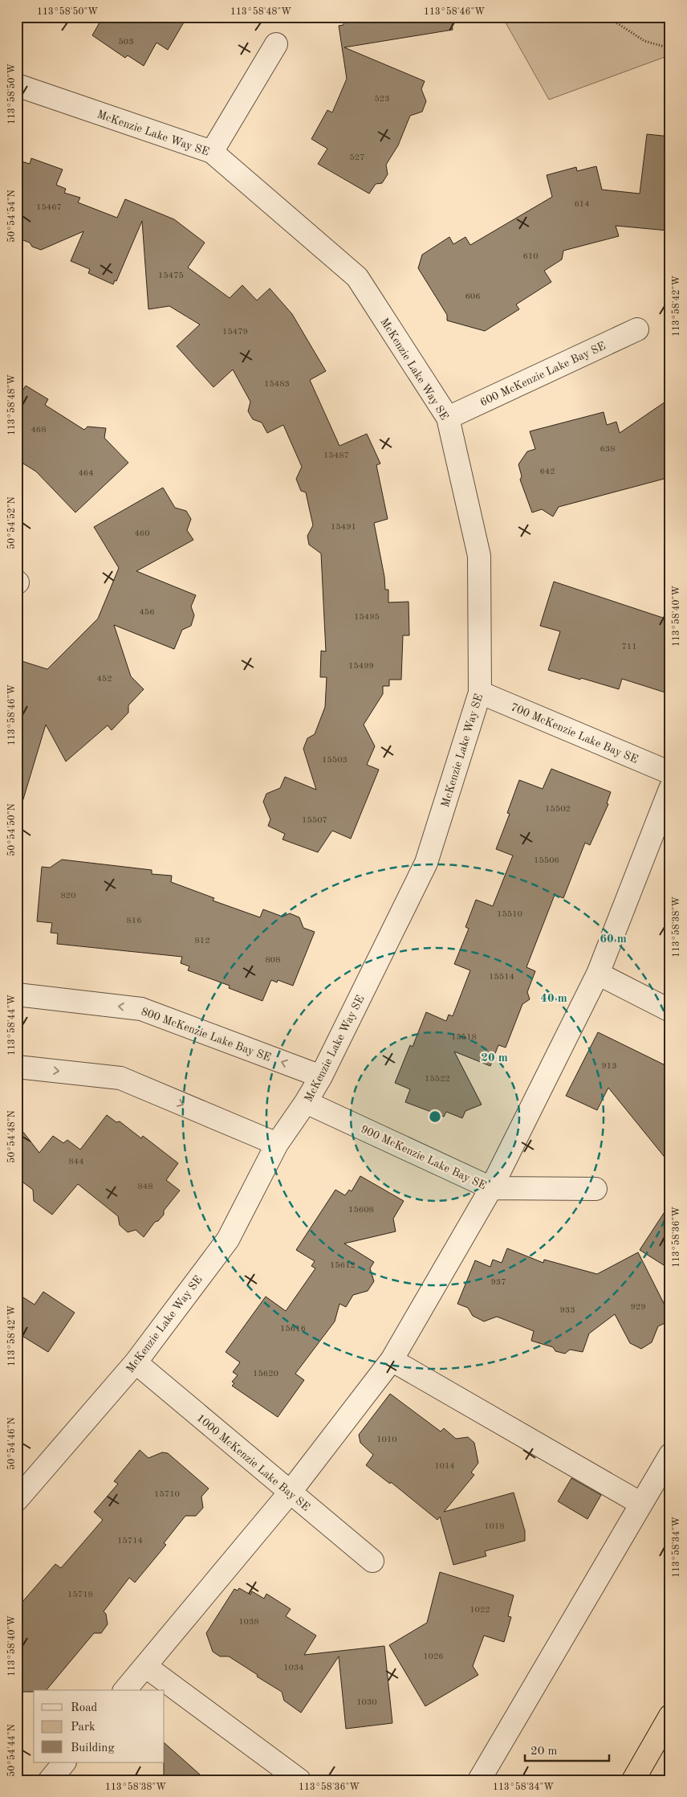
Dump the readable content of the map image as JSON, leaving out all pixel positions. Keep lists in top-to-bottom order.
{
  "streets": {
    "street": [
      "McKenzie Lake Way SE",
      "600 McKenzie Lake Bay SE",
      "700 McKenzie Lake Bay SE",
      "800 McKenzie Lake Bay SE",
      "900 McKenzie Lake Bay SE",
      "1000 McKenzie Lake Bay SE"
    ]
  },
  "crossings": [
    ["McKenzie Lake Way SE", "600 McKenzie Lake Bay SE"],
    ["McKenzie Lake Way SE", "700 McKenzie Lake Bay SE"],
    ["McKenzie Lake Way SE", "800 McKenzie Lake Bay SE"],
    ["McKenzie Lake Way SE", "900 McKenzie Lake Bay SE"],
    ["McKenzie Lake Way SE", "1000 McKenzie Lake Bay SE"]
  ],
  "house_numbers": [
    "503",
    "523",
    "527",
    "614",
    "15467",
    "610",
    "15475",
    "606",
    "15479",
    "15483",
    "468",
    "638",
    "15487",
    "642",
    "464",
    "15491",
    "460",
    "456",
    "15495",
    "711",
    "15499",
    "452",
    "15503",
    "15502",
    "15507",
    "15506",
    "820",
    "15510",
    "816",
    "812",
    "808",
    "15514",
    "15518",
    "913",
    "15522",
    "844",
    "848",
    "15608",
    "15612",
    "937",
    "929",
    "933",
    "15616",
    "15620",
    "1010",
    "1014",
    "15710",
    "1018",
    "15714",
    "15718",
    "1022",
    "1038",
    "1026",
    "1034",
    "1030"
  ],
  "legend": ["Road", "Park", "Building"],
  "scale_bar": "20 m",
  "coordinates": [
    "113°58'50\"W",
    "113°58'48\"W",
    "113°58'46\"W",
    "50°54'54\"N",
    "113°58'42\"W",
    "50°54'52\"N",
    "113°58'40\"W",
    "50°54'50\"N",
    "113°58'38\"W",
    "113°58'44\"W",
    "50°54'48\"N",
    "113°58'36\"W",
    "50°54'46\"N",
    "113°58'34\"W",
    "50°54'44\"N"
  ],
  "rings": ["60 m", "40 m", "20 m"]
}
